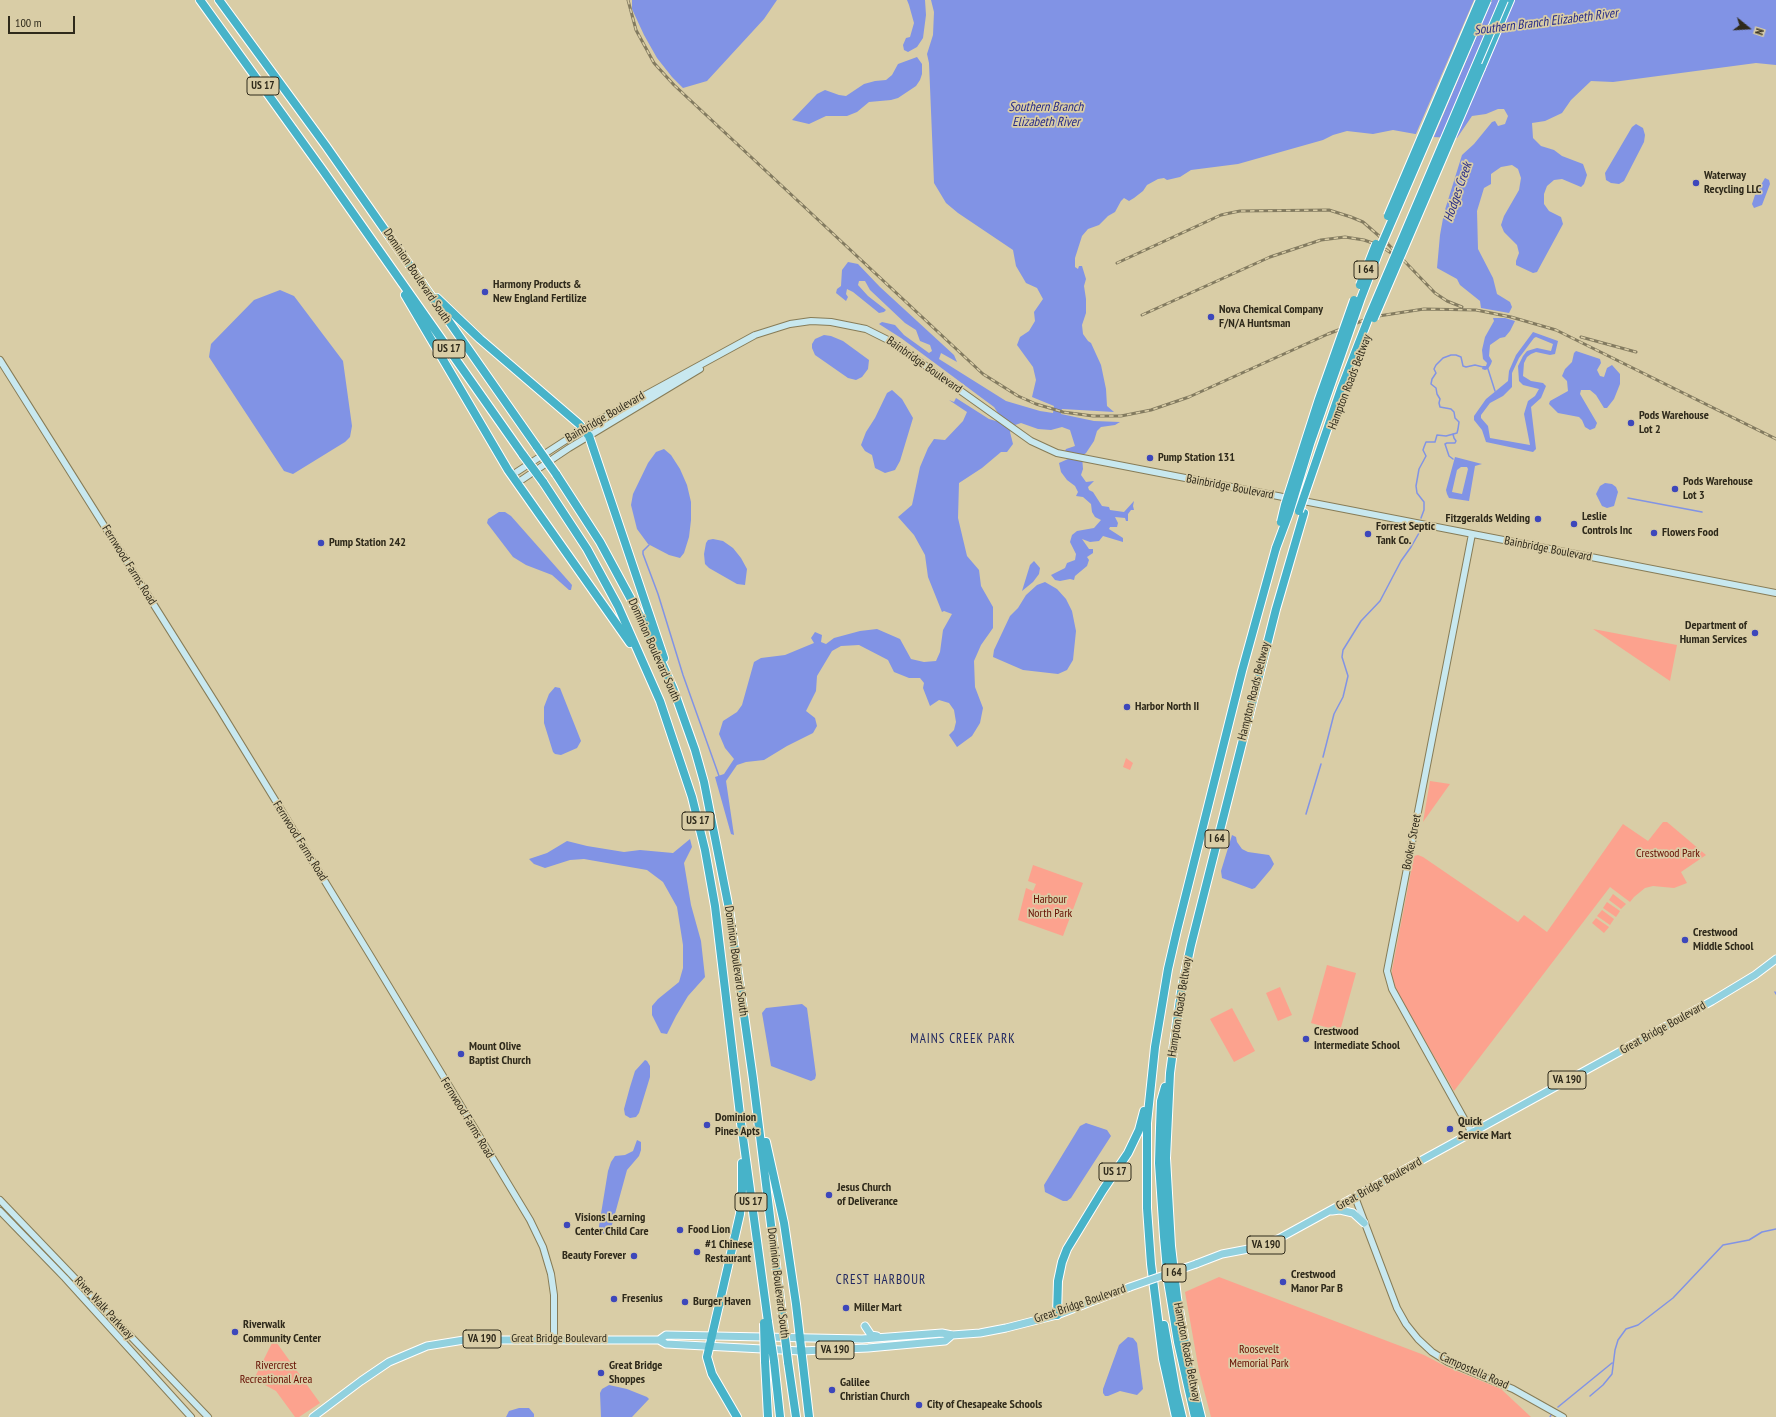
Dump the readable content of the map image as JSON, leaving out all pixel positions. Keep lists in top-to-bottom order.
{
  "streets": {
    "highway": [
      "US 17",
      "I 64",
      "Dominion Boulevard South",
      "Hampton Roads Beltway"
    ],
    "main road": ["Great Bridge Boulevard", "VA 190"],
    "street": [
      "Bainbridge Boulevard",
      "Fernwood Farms Road",
      "Booker Street",
      "River Walk Parkway",
      "Campostella Road"
    ]
  },
  "crossings": [
    ["US 17", "Hampton Roads Beltway"],
    ["US 17", "Great Bridge Boulevard"],
    ["Bainbridge Boulevard", "Booker Street"],
    ["Fernwood Farms Road", "Great Bridge Boulevard"],
    ["Booker Street", "Great Bridge Boulevard"],
    ["Great Bridge Boulevard", "Campostella Road"]
  ],
  "districts": ["MAINS CREEK PARK", "CREST HARBOUR"],
  "water": ["Southern Branch Elizabeth River", "Hodges Creek"],
  "parks": [
    "Crestwood Park",
    "Harbour North Park",
    "Roosevelt Memorial Park",
    "Rivercrest Recreational Area"
  ],
  "places": [
    "Waterway Recycling LLC",
    "Harmony Products & New England Fertilize",
    "Nova Chemical Company F/N/A Huntsman",
    "Pods Warehouse Lot 2",
    "Pump Station 131",
    "Pods Warehouse Lot 3",
    "Fitzgeralds Welding",
    "Leslie Controls Inc",
    "Flowers Food",
    "Forrest Septic Tank Co.",
    "Pump Station 242",
    "Department of Human Services",
    "Harbor North II",
    "Crestwood Middle School",
    "Crestwood Intermediate School",
    "Mount Olive Baptist Church",
    "Dominion Pines Apts",
    "Quick Service Mart",
    "Jesus Church of Deliverance",
    "Visions Learning Center Child Care",
    "Food Lion",
    "#1 Chinese Restaurant",
    "Beauty Forever",
    "Crestwood Manor Par B",
    "Fresenius",
    "Burger Haven",
    "Miller Mart",
    "Riverwalk Community Center",
    "Great Bridge Shoppes",
    "Galilee Christian Church",
    "City of Chesapeake Schools"
  ],
  "scale_bar": "100 m",
  "north": "right"
}
